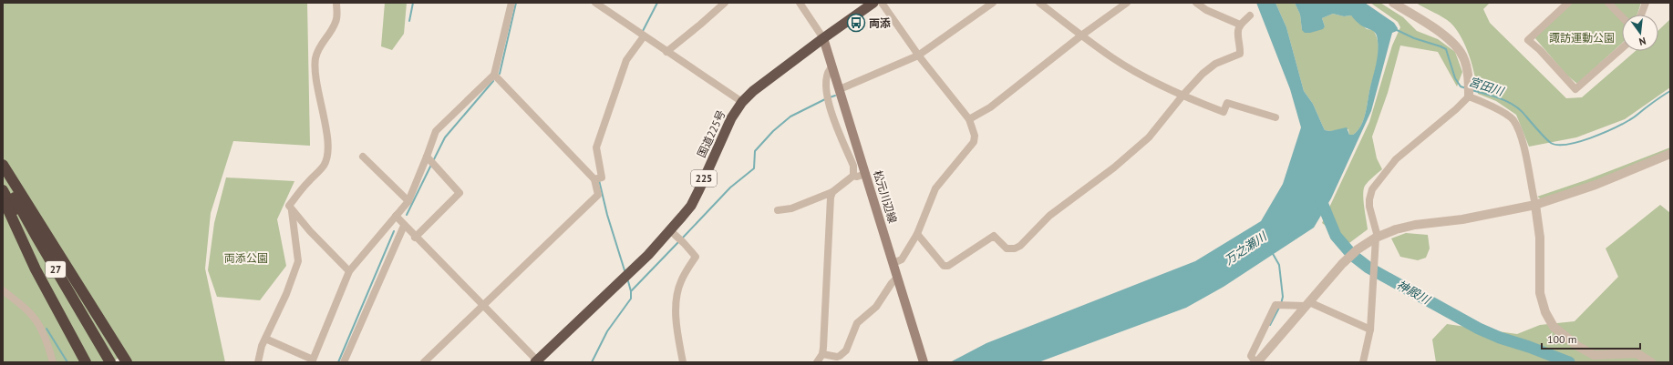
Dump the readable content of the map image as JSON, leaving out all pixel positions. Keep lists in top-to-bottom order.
{
  "streets": {
    "highway": ["国道225号", "225", "27"],
    "main road": ["松元川辺線"]
  },
  "crossings": [
    ["国道225号", "松元川辺線"]
  ],
  "water": ["宮田川", "万之瀬川", "神殿川"],
  "parks": ["諏訪運動公園", "両添公園"],
  "places": {
    "bus stop": ["両添"]
  },
  "scale_bar": "100 m",
  "north": "bottom"
}
